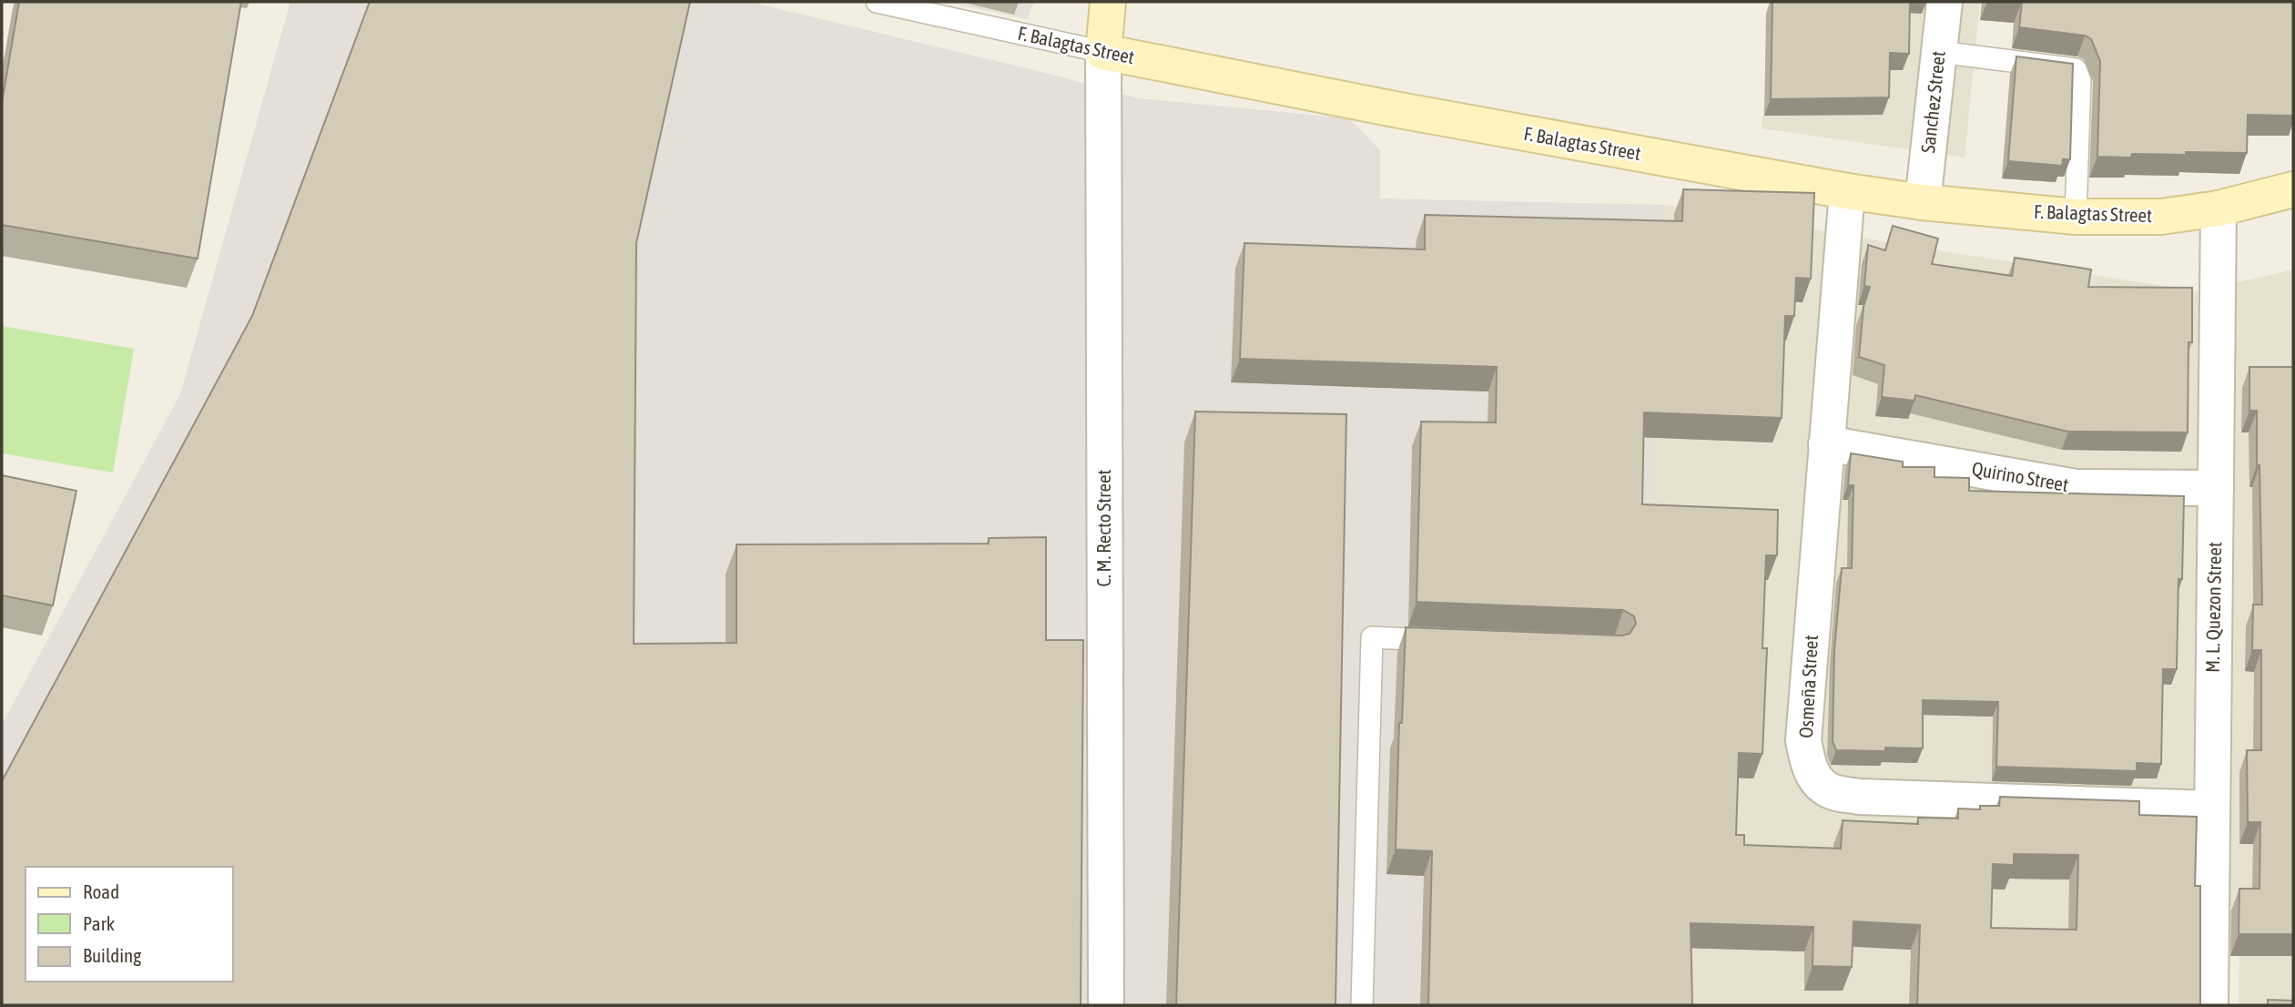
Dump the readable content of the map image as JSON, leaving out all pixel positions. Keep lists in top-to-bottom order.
{
  "streets": {
    "main road": ["F. Balagtas Street"],
    "street": [
      "Sanchez Street",
      "Quirino Street",
      "C. M. Recto Street",
      "M. L. Quezon Street",
      "Osmeña Street"
    ]
  },
  "crossings": [
    ["F. Balagtas Street", "Sanchez Street"],
    ["F. Balagtas Street", "C. M. Recto Street"],
    ["F. Balagtas Street", "M. L. Quezon Street"],
    ["F. Balagtas Street", "Osmeña Street"],
    ["Quirino Street", "M. L. Quezon Street"],
    ["Quirino Street", "Osmeña Street"],
    ["M. L. Quezon Street", "Osmeña Street"]
  ],
  "legend": ["Road", "Park", "Building"]
}
